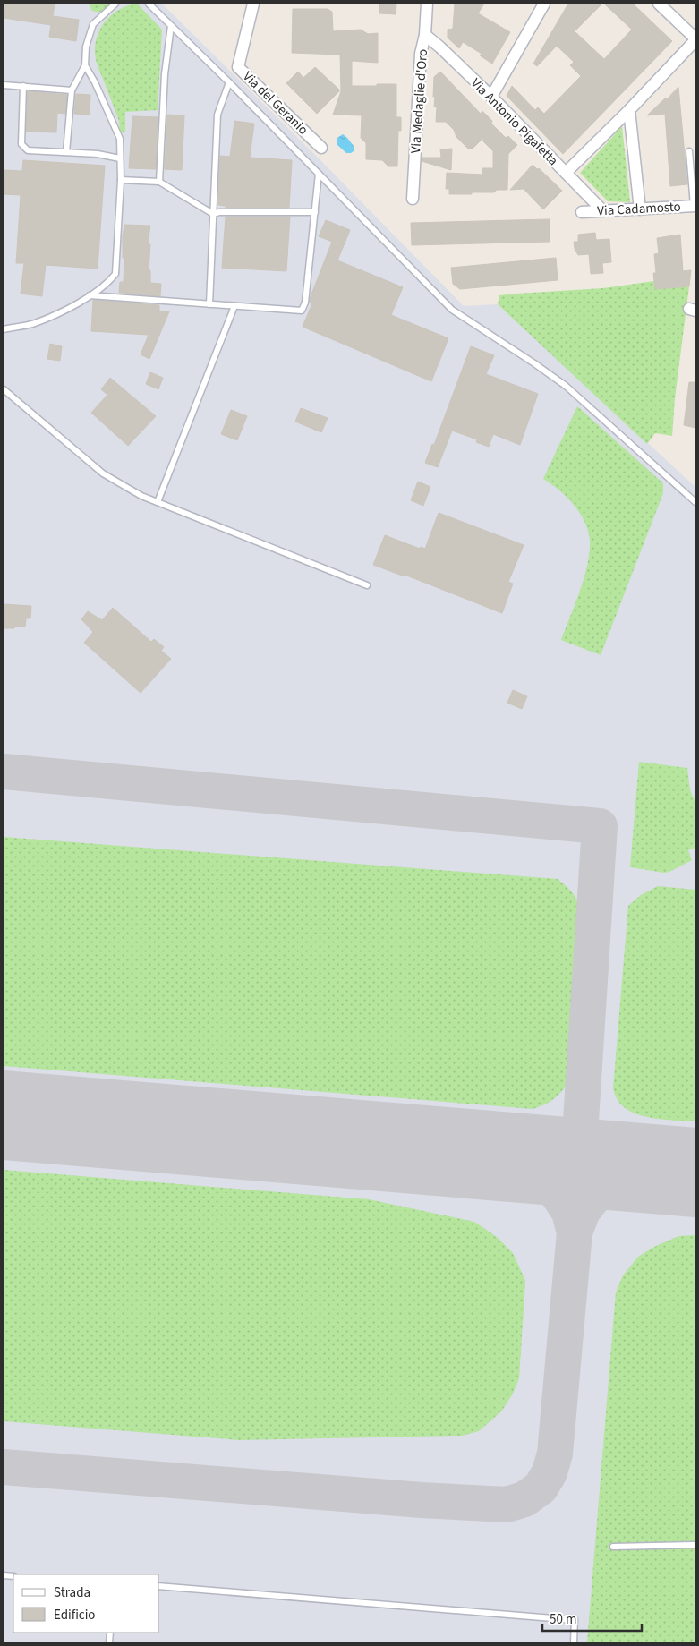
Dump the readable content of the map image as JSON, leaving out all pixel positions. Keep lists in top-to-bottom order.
{
  "streets": {
    "street": [
      "Via Medaglie d'Oro",
      "Via del Geranio",
      "Via Antonio Pigafetta",
      "Via Cadamosto"
    ]
  },
  "crossings": [
    ["Via Medaglie d'Oro", "Via Antonio Pigafetta"],
    ["Via Antonio Pigafetta", "Via Cadamosto"]
  ],
  "legend": ["Strada", "Edificio"],
  "scale_bar": "50 m"
}
